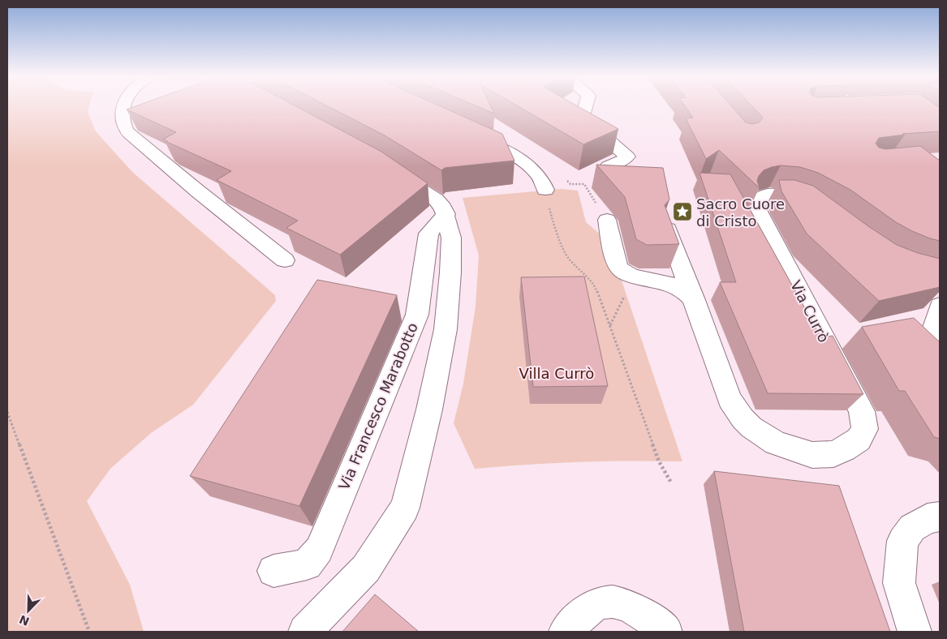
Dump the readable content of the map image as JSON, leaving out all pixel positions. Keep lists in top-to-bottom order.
{
  "streets": {
    "street": ["Via Currò", "Via Francesco Marabotto"]
  },
  "parks": ["Villa Currò"],
  "places": {
    "place": ["Sacro Cuore di Cristo"]
  },
  "north": "bottom left"
}
